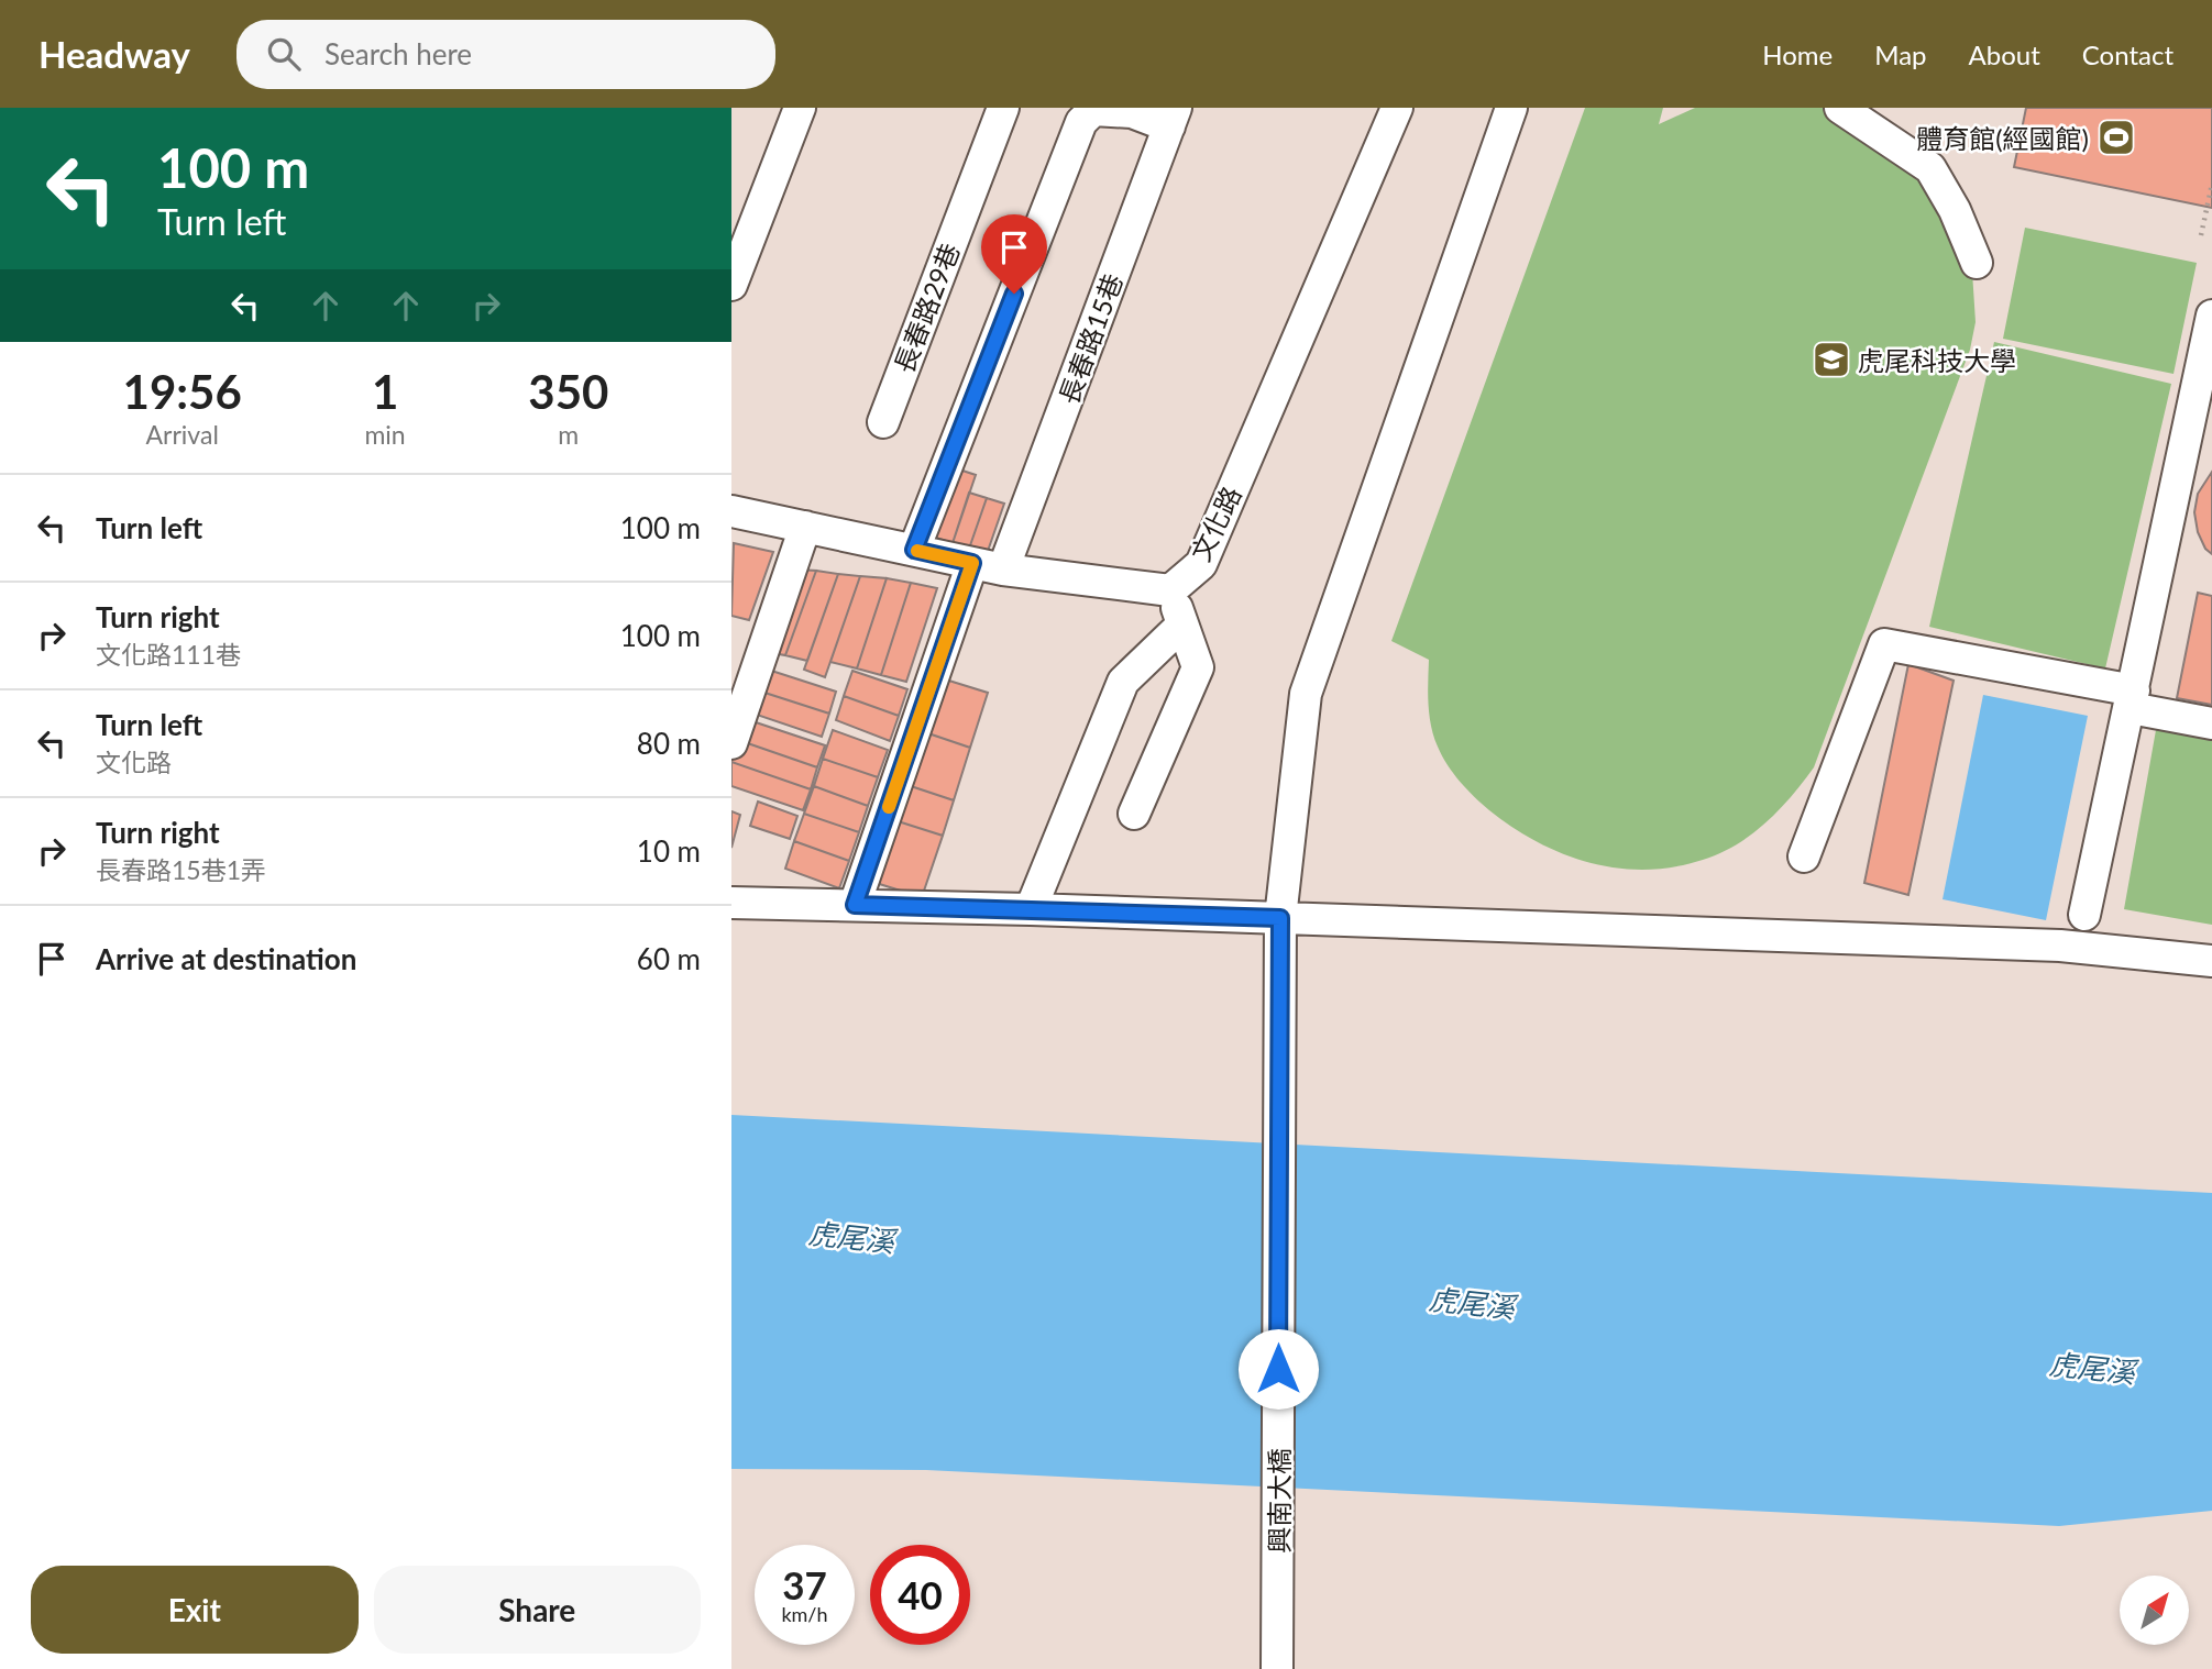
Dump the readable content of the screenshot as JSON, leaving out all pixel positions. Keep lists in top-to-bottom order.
{
  "streets": {
    "street": [
      "長春路29巷",
      "長春路15巷",
      "文化路",
      "興南大橋"
    ]
  },
  "water": ["虎尾溪"],
  "places": {
    "sports": ["體育館(經國館)"],
    "school or university": ["虎尾科技大學"]
  },
  "north": "top right",
  "page": {
    "header": "Headway",
    "search": "Search here",
    "nav": [
      "Home",
      "Map",
      "About",
      "Contact"
    ],
    "turn": ["100 m", "Turn left"],
    "eta": [
      "19:56",
      "Arrival",
      "1",
      "min",
      "350",
      "m"
    ],
    "list": [
      {
        "name": "Turn left",
        "value": "100 m"
      },
      {
        "name": "Turn right",
        "note": "文化路111巷",
        "value": "100 m"
      },
      {
        "name": "Turn left",
        "note": "文化路",
        "value": "80 m"
      },
      {
        "name": "Turn right",
        "note": "長春路15巷1弄",
        "value": "10 m"
      },
      {
        "name": "Arrive at destination",
        "value": "60 m"
      }
    ],
    "speed": "37 km/h",
    "limit": "40",
    "buttons": ["Exit", "Share"]
  }
}
